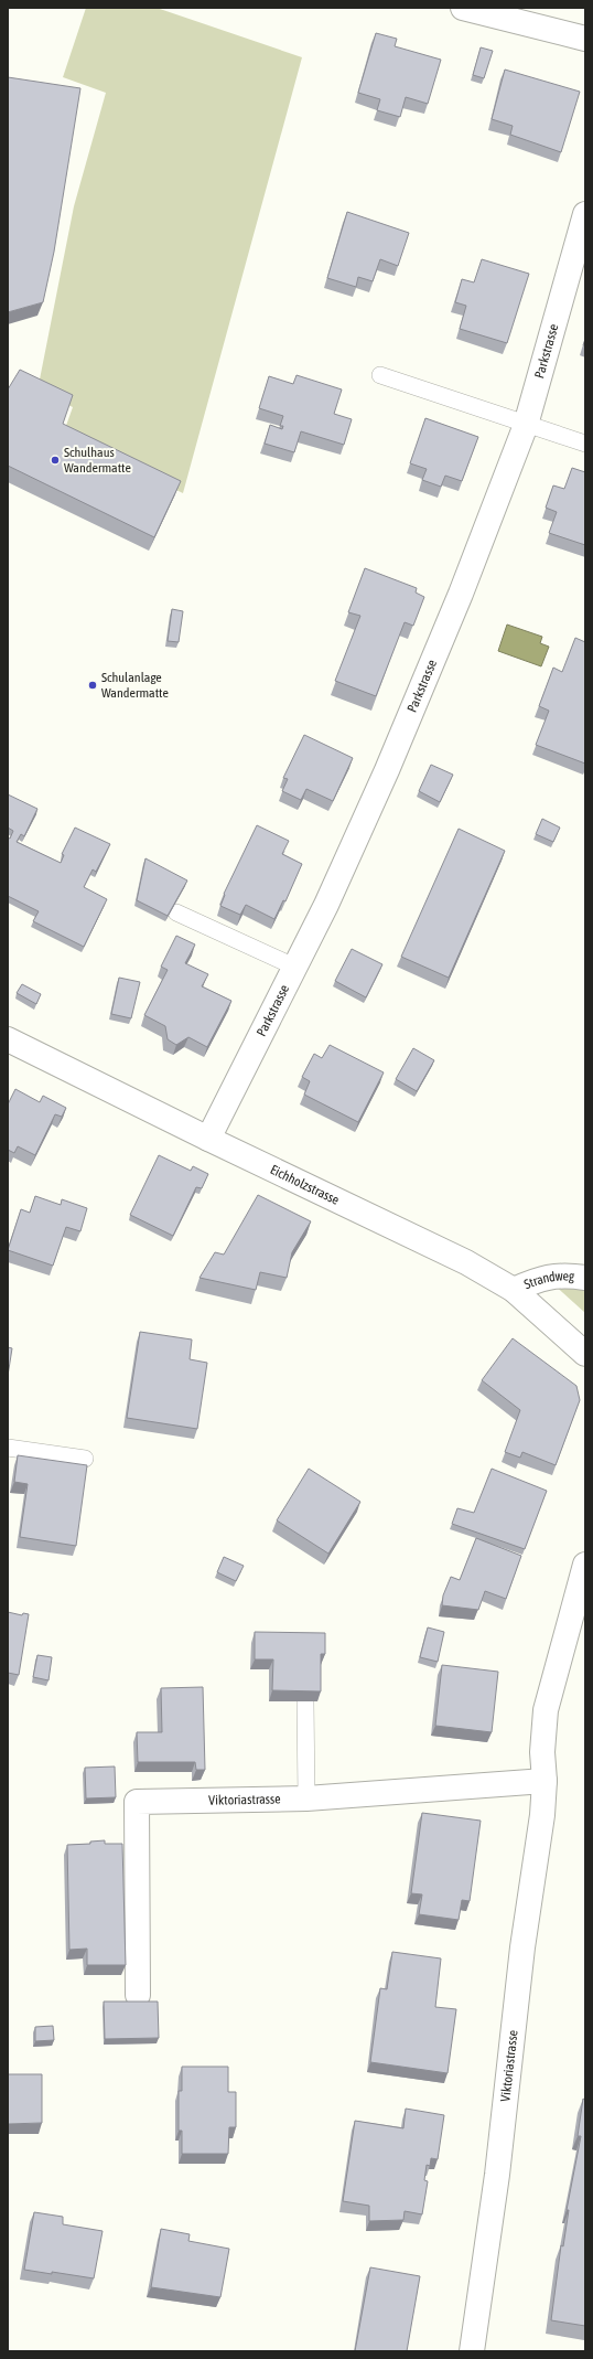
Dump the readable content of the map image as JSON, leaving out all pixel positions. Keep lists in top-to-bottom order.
{
  "streets": {
    "street": [
      "Parkstrasse",
      "Eichholzstrasse",
      "Strandweg",
      "Viktoriastrasse"
    ]
  },
  "crossings": [
    ["Parkstrasse", "Eichholzstrasse"],
    ["Eichholzstrasse", "Strandweg"]
  ],
  "places": ["Schulhaus Wandermatte", "Schulanlage Wandermatte"]
}
